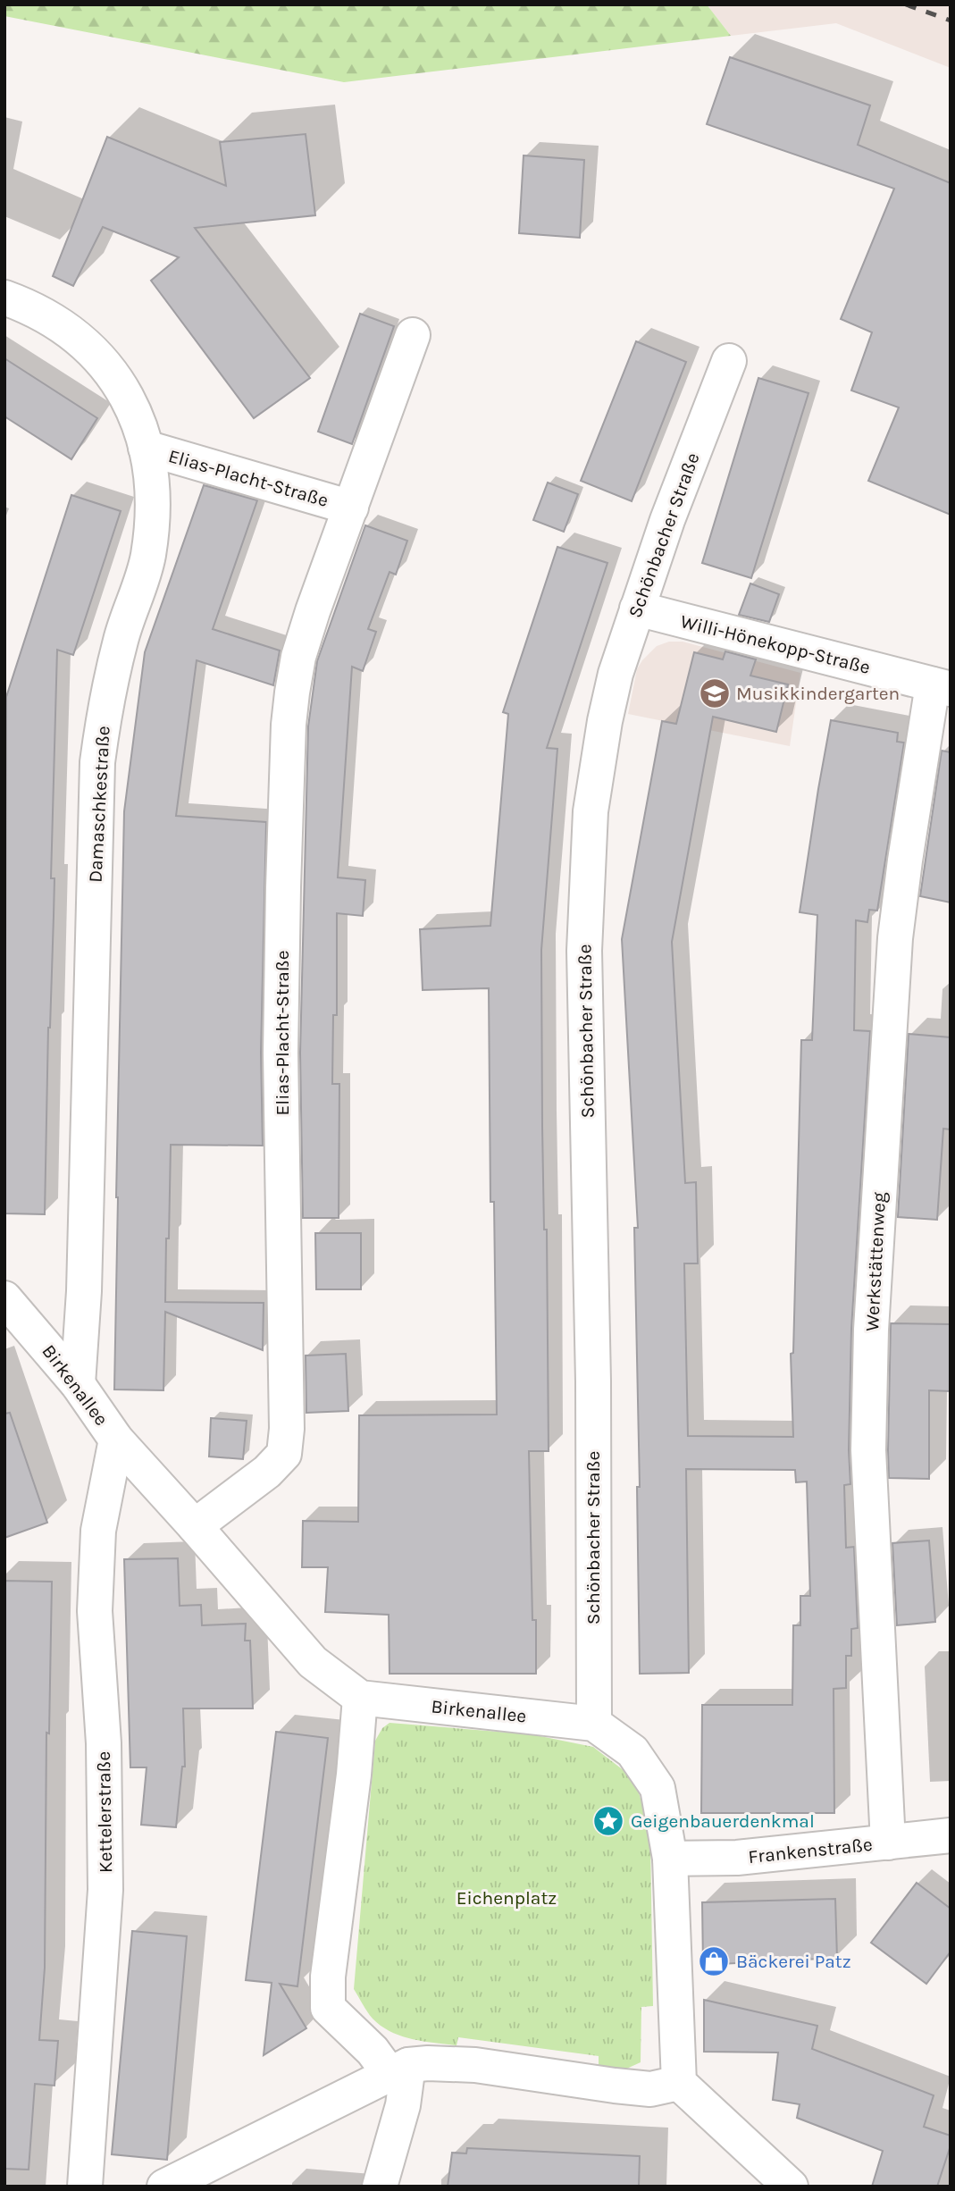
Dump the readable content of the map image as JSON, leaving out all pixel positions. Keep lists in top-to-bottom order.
{
  "streets": {
    "street": [
      "Elias-Placht-Straße",
      "Schönbacher Straße",
      "Willi-Hönekopp-Straße",
      "Damaschkestraße",
      "Werkstättenweg",
      "Birkenallee",
      "Kettelerstraße",
      "Frankenstraße"
    ]
  },
  "crossings": [
    ["Elias-Placht-Straße", "Damaschkestraße"],
    ["Elias-Placht-Straße", "Birkenallee"],
    ["Schönbacher Straße", "Willi-Hönekopp-Straße"],
    ["Schönbacher Straße", "Birkenallee"],
    ["Willi-Hönekopp-Straße", "Werkstättenweg"],
    ["Damaschkestraße", "Birkenallee"],
    ["Werkstättenweg", "Frankenstraße"],
    ["Birkenallee", "Kettelerstraße"],
    ["Birkenallee", "Frankenstraße"]
  ],
  "parks": ["Eichenplatz"],
  "places": {
    "school or university": ["Musikkindergarten"],
    "place": ["Geigenbauerdenkmal"],
    "shop": ["Bäckerei Patz"]
  }
}
